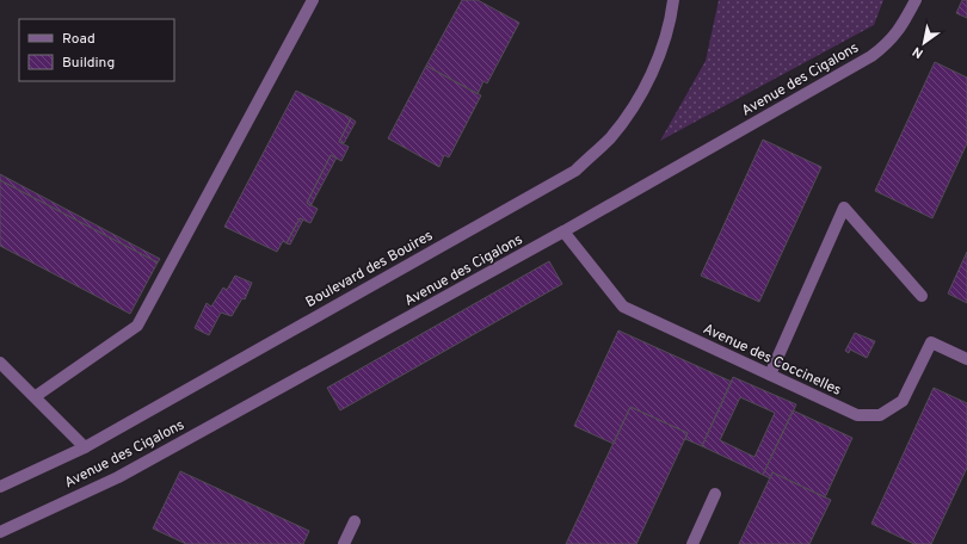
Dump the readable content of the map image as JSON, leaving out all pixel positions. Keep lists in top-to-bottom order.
{
  "streets": {
    "street": ["Avenue des Cigalons", "Boulevard des Bouires", "Avenue des Coccinelles"]
  },
  "crossings": [
    ["Avenue des Cigalons", "Avenue des Coccinelles"]
  ],
  "legend": ["Road", "Building"],
  "north": "bottom left"
}
